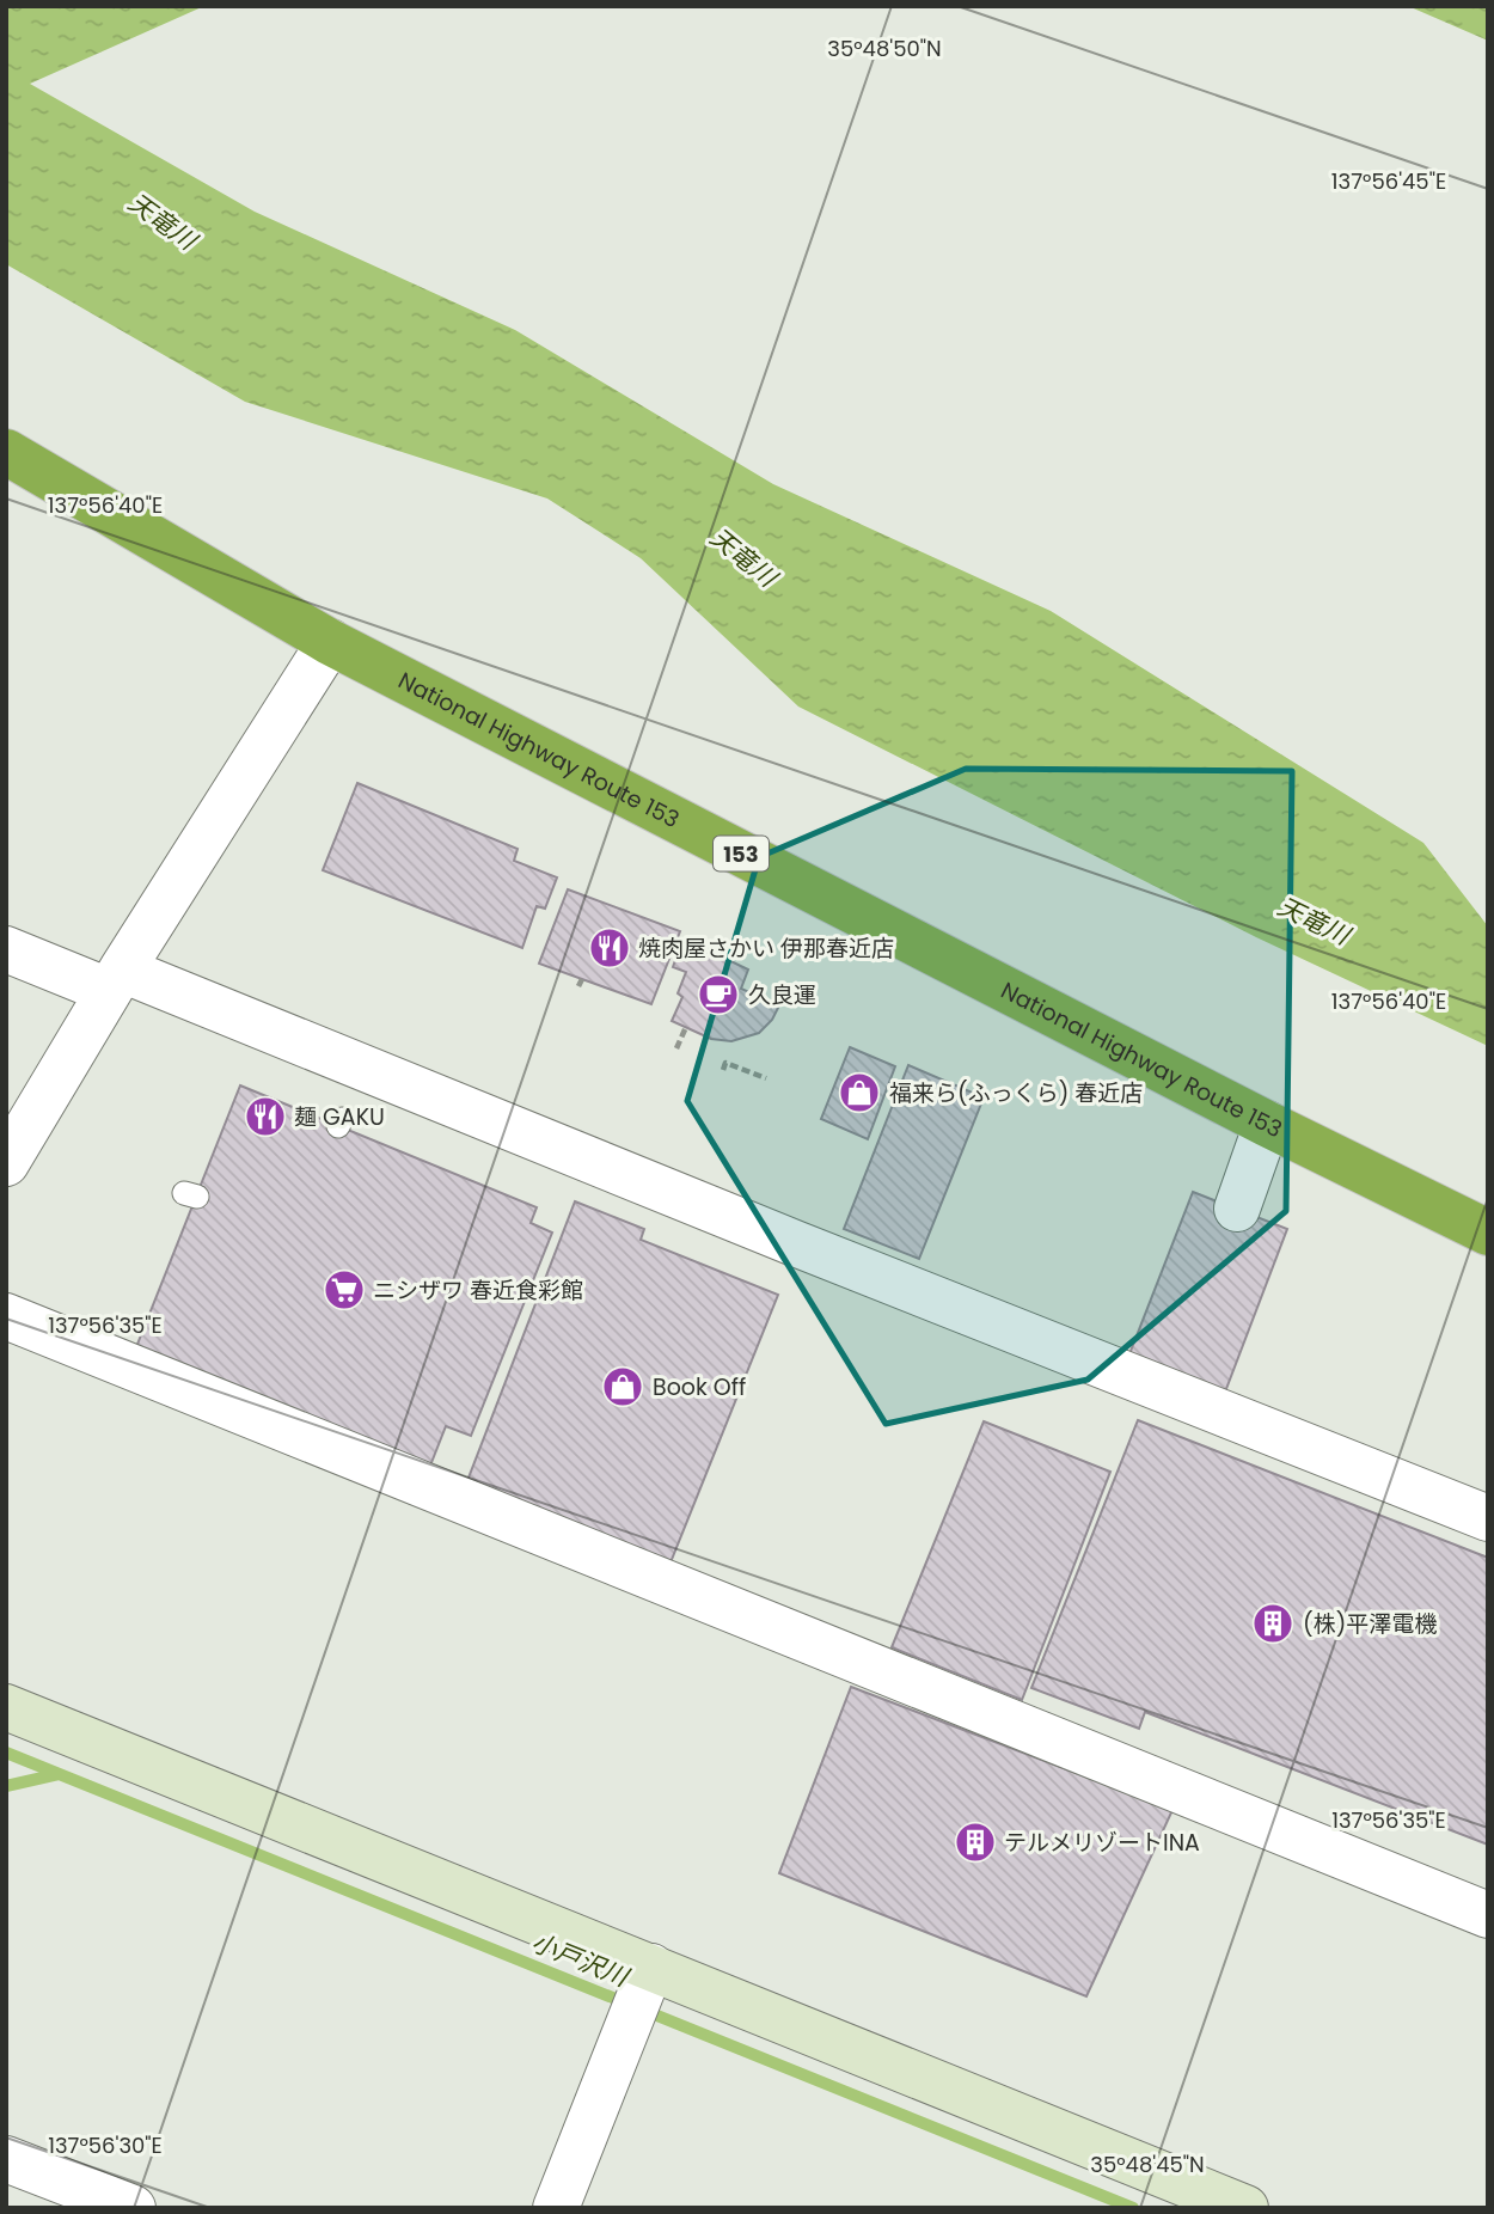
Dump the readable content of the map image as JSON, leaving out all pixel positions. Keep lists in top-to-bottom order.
{
  "streets": {
    "highway": ["National Highway Route 153", "153"]
  },
  "water": ["天竜川", "小戸沢川"],
  "places": {
    "restaurant": ["焼肉屋さかい 伊那春近店", "麺 GAKU"],
    "cafe": ["久良運"],
    "shop": ["福来ら(ふっくら) 春近店", "Book Off"],
    "supermarket": ["ニシザワ 春近食彩館"],
    "building": ["(株)平澤電機", "テルメリゾートINA"]
  },
  "coordinates": [
    "35°48'50\"N",
    "137°56'45\"E",
    "137°56'40\"E",
    "137°56'35\"E",
    "137°56'30\"E",
    "35°48'45\"N"
  ]
}
